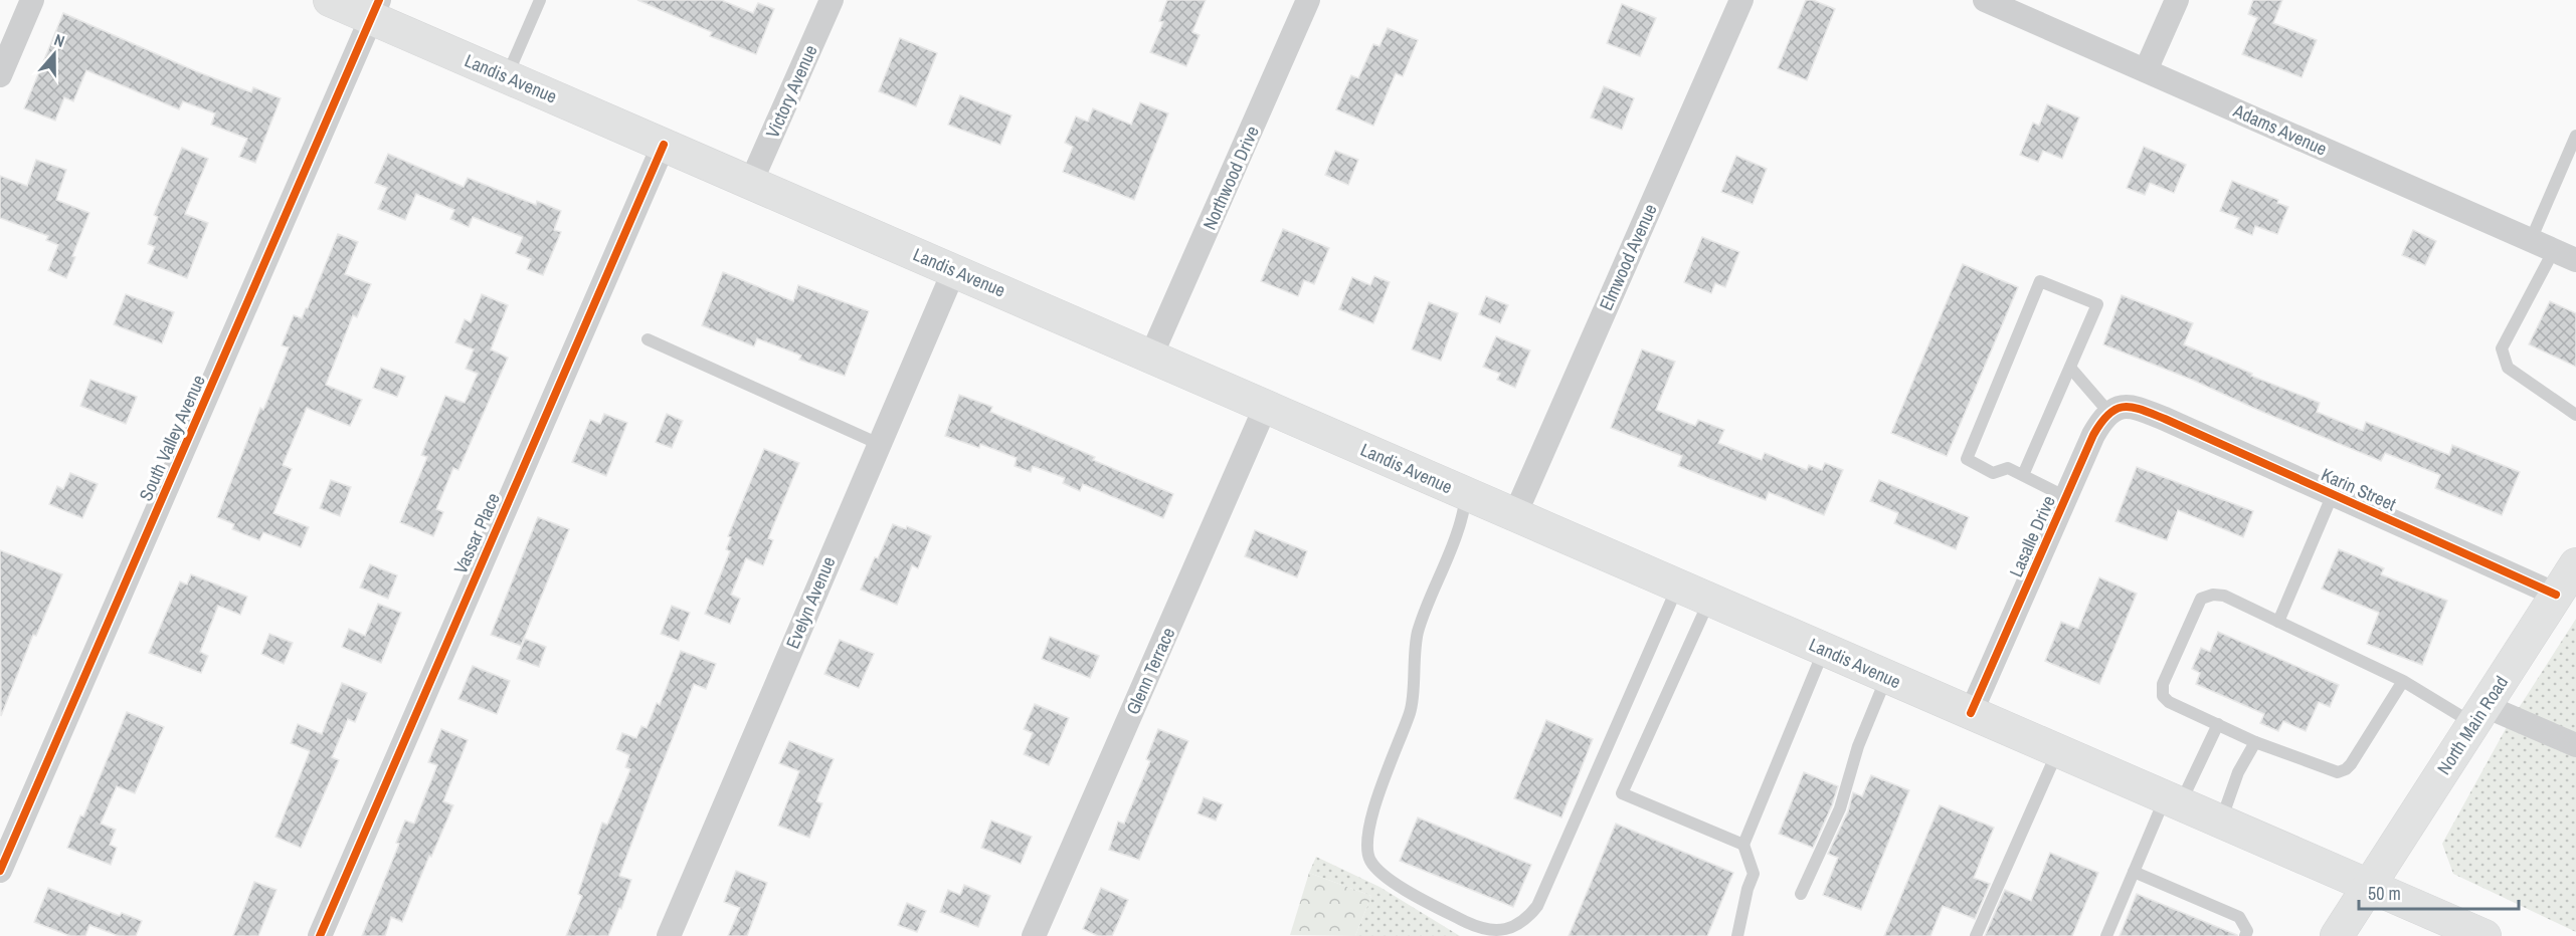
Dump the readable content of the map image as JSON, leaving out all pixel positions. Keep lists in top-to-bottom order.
{
  "streets": {
    "main road": ["Landis Avenue", "North Main Road"],
    "street": [
      "Victory Avenue",
      "Adams Avenue",
      "Northwood Drive",
      "Elmwood Avenue",
      "South Valley Avenue",
      "Karin Street",
      "Vassar Place",
      "Lasalle Drive",
      "Evelyn Avenue",
      "Glenn Terrace"
    ]
  },
  "crossings": [
    ["Landis Avenue", "Victory Avenue"],
    ["Landis Avenue", "Northwood Drive"],
    ["Landis Avenue", "Elmwood Avenue"],
    ["Landis Avenue", "South Valley Avenue"],
    ["Landis Avenue", "Vassar Place"],
    ["Landis Avenue", "Lasalle Drive"],
    ["Landis Avenue", "Evelyn Avenue"],
    ["Landis Avenue", "Glenn Terrace"],
    ["Landis Avenue", "North Main Road"],
    ["Karin Street", "Lasalle Drive"],
    ["Karin Street", "North Main Road"]
  ],
  "scale_bar": "50 m",
  "north": "top"
}
